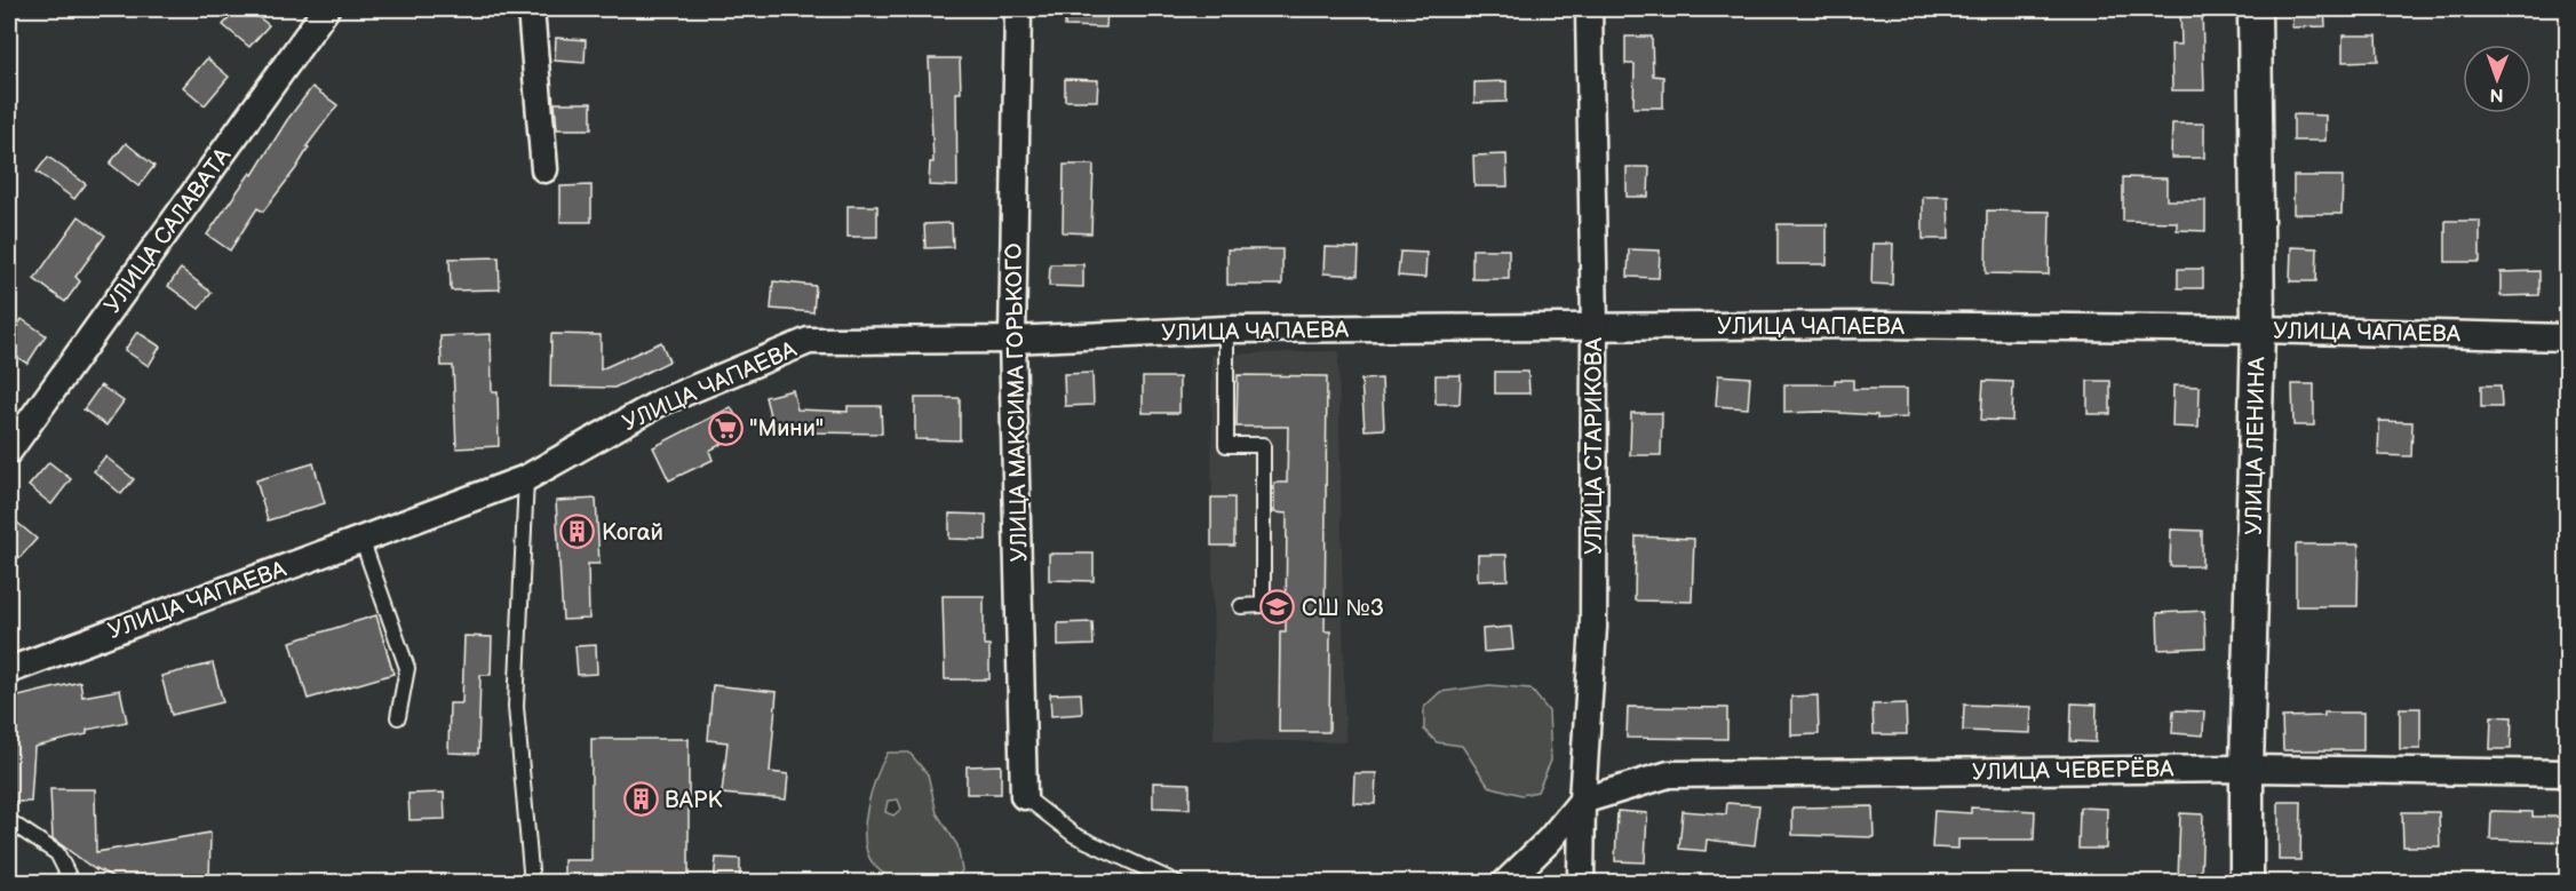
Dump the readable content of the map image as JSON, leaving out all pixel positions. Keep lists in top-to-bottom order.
{
  "streets": {
    "street": [
      "УЛИЦА САЛАВАТА",
      "УЛИЦА ЧАПАЕВА",
      "УЛИЦА МАКСИМА ГОРЬКОГО",
      "УЛИЦА СТАРИКОВА",
      "УЛИЦА ЛЕНИНА",
      "УЛИЦА ЧЕВЕРЁВА"
    ]
  },
  "crossings": [
    ["УЛИЦА ЧАПАЕВА", "УЛИЦА МАКСИМА ГОРЬКОГО"],
    ["УЛИЦА ЧАПАЕВА", "УЛИЦА СТАРИКОВА"],
    ["УЛИЦА ЧАПАЕВА", "УЛИЦА ЛЕНИНА"],
    ["УЛИЦА СТАРИКОВА", "УЛИЦА ЧЕВЕРЁВА"],
    ["УЛИЦА ЛЕНИНА", "УЛИЦА ЧЕВЕРЁВА"]
  ],
  "places": {
    "supermarket": ["\"Мини\""],
    "building": ["Когай", "ВАРК"],
    "school or university": ["СШ №3"]
  },
  "north": "bottom"
}
